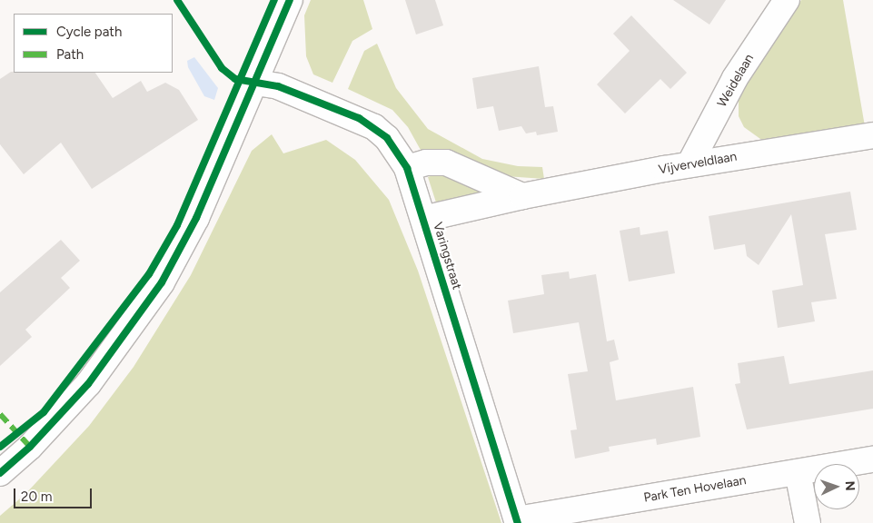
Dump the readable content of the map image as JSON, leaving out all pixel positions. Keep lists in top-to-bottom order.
{
  "streets": {
    "street": [
      "Weidelaan",
      "Vijverveldlaan",
      "Varingstraat",
      "Park Ten Hovelaan"
    ]
  },
  "crossings": [
    ["Weidelaan", "Vijverveldlaan"],
    ["Vijverveldlaan", "Varingstraat"],
    ["Varingstraat", "Park Ten Hovelaan"]
  ],
  "legend": ["Cycle path", "Path"],
  "scale_bar": "20 m",
  "north": "right"
}
